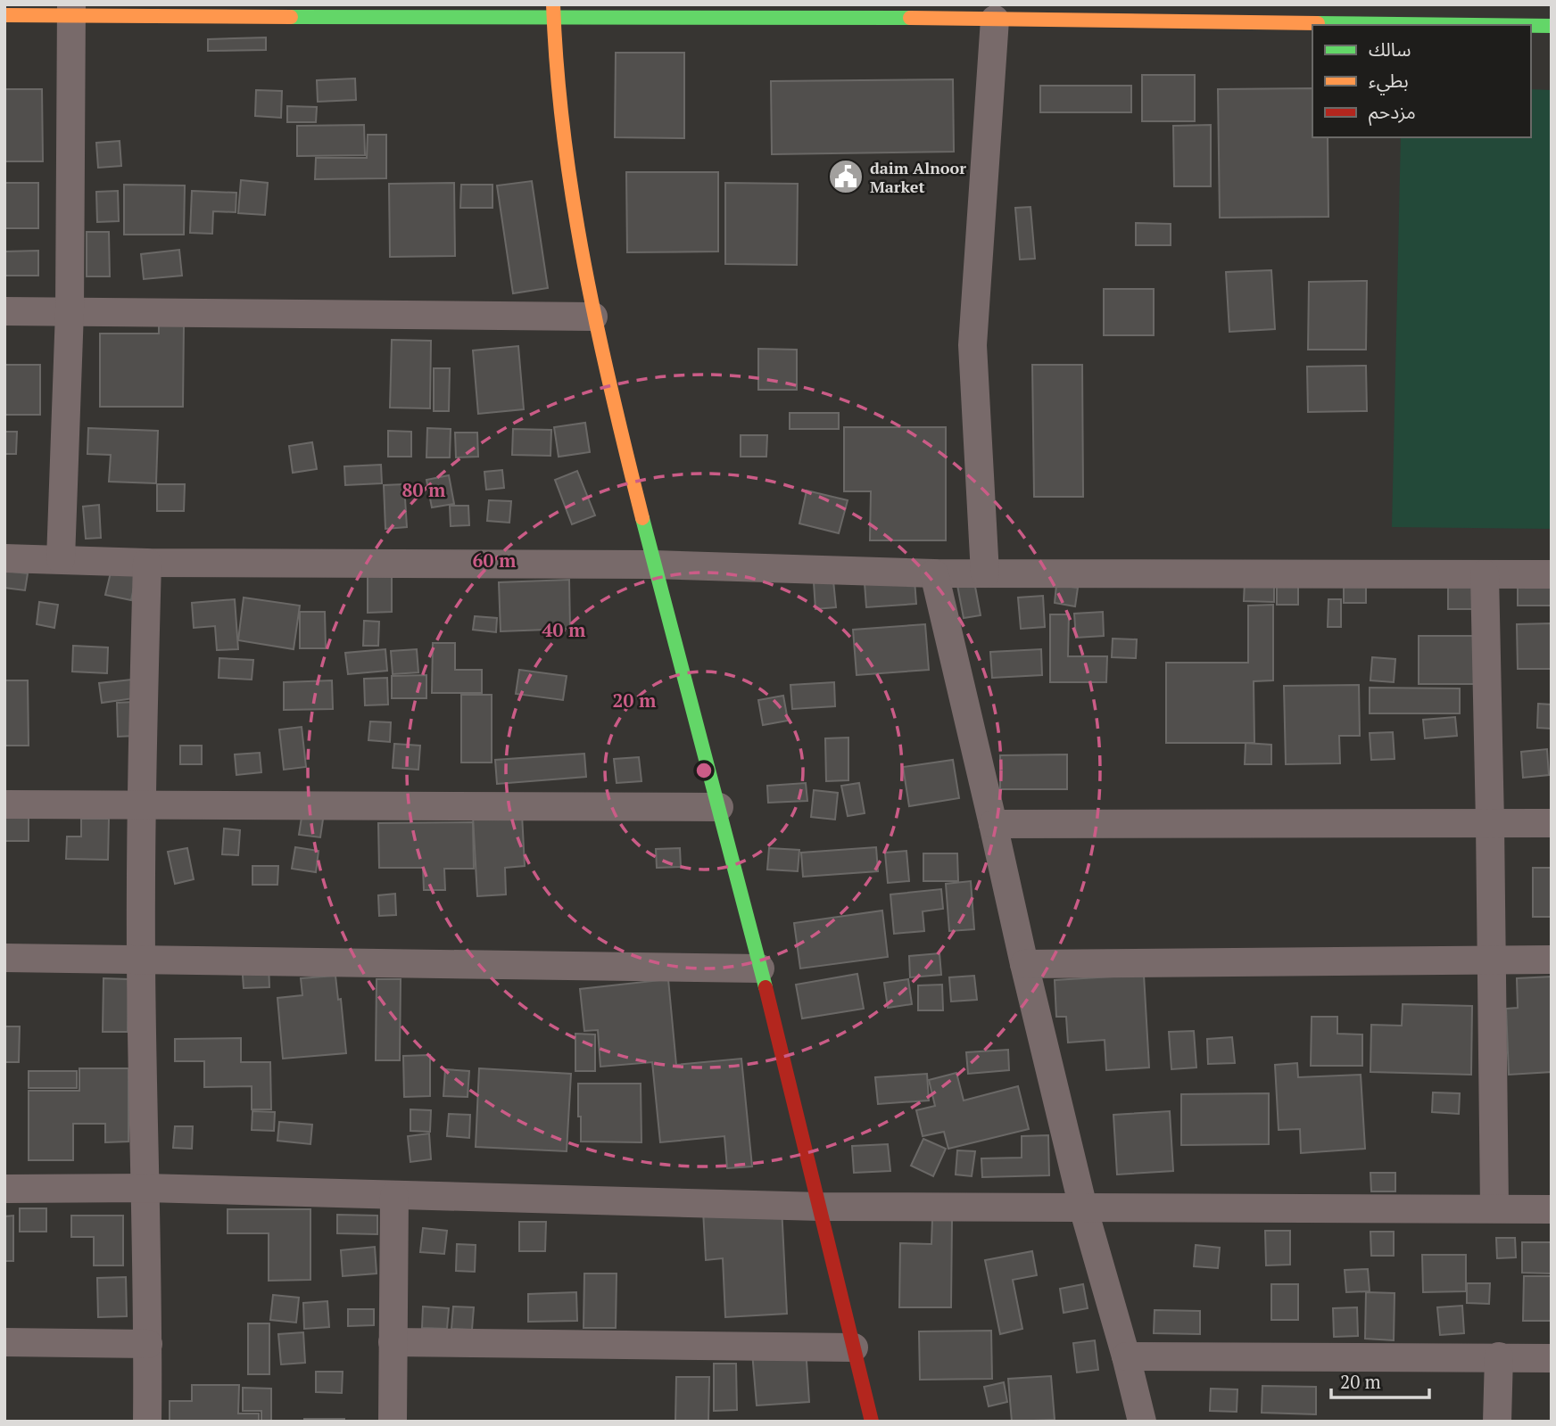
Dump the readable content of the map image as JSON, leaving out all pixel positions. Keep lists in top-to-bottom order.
{
  "places": {
    "public building": ["daim Alnoor Market"]
  },
  "legend": ["سالك", "بطيء", "مزدحم"],
  "scale_bar": "20 m",
  "rings": [
    "80 m",
    "60 m",
    "40 m",
    "20 m"
  ]
}
